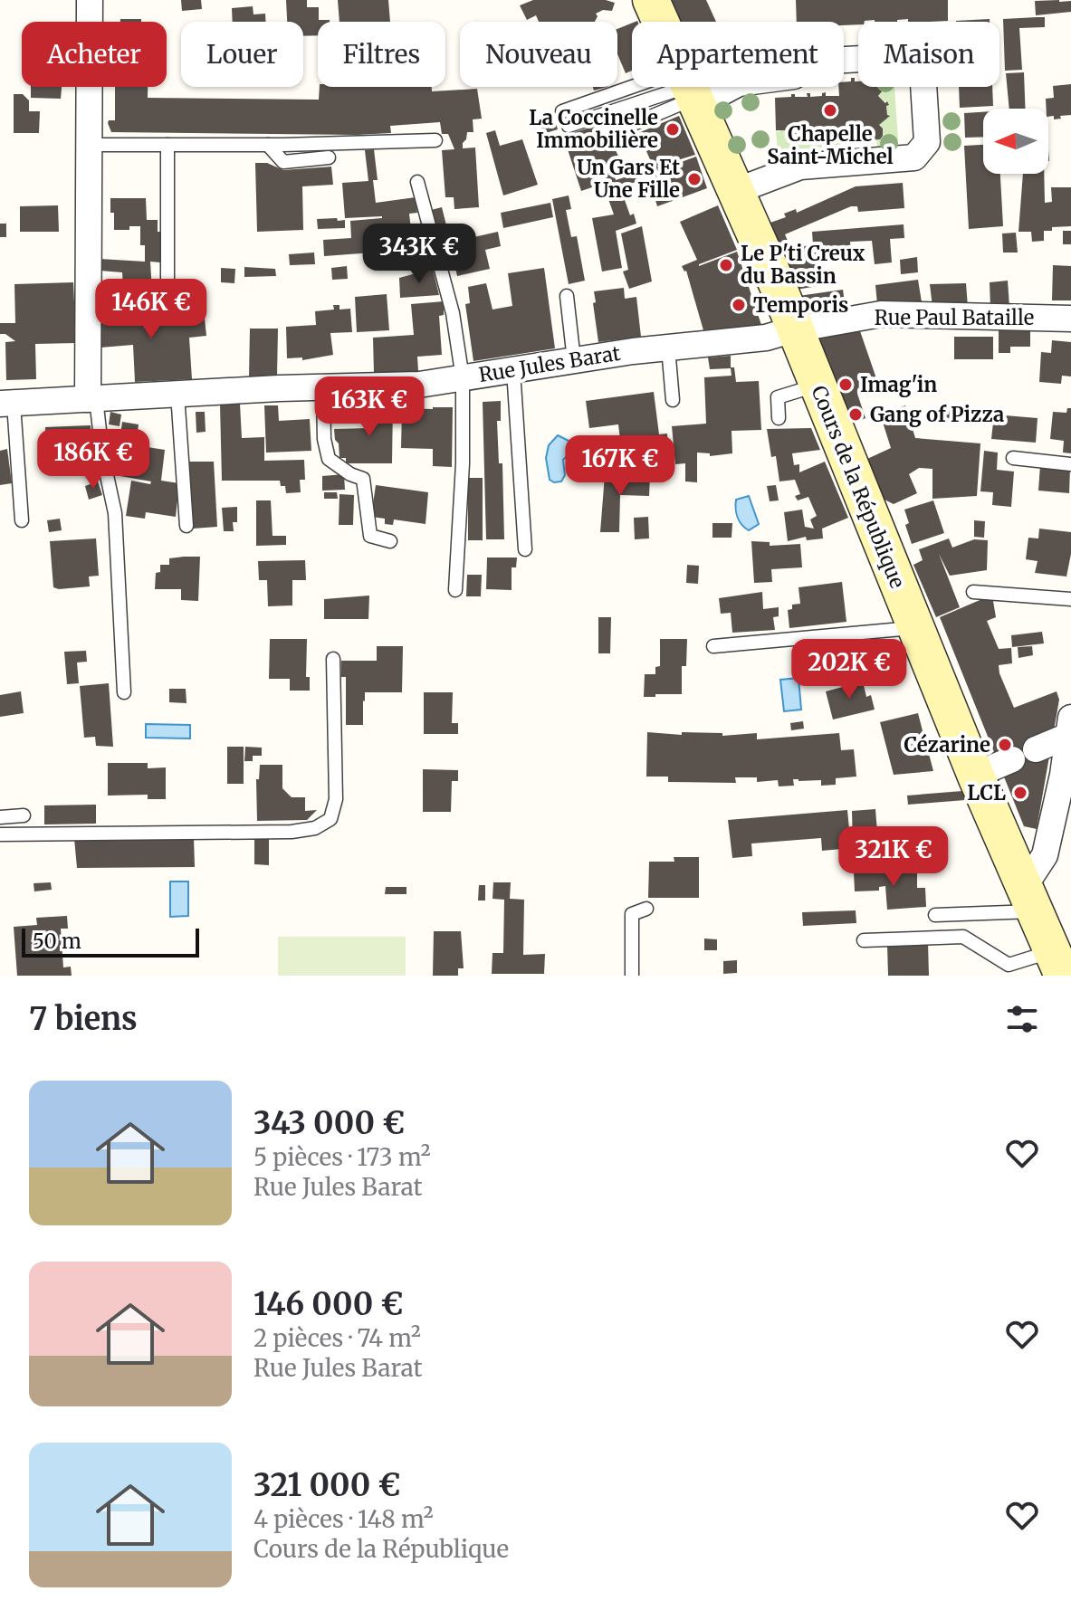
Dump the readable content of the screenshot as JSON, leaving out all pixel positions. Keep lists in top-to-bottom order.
{
  "streets": {
    "main road": ["Cours de la République"],
    "street": ["Rue Paul Bataille", "Rue Jules Barat"]
  },
  "crossings": [
    ["Rue Paul Bataille", "Rue Jules Barat"],
    ["Rue Paul Bataille", "Cours de la République"],
    ["Rue Jules Barat", "Cours de la République"]
  ],
  "places": [
    "Chapelle Saint-Michel",
    "La Coccinelle Immobilière",
    "Un Gars Et Une Fille",
    "Le P'ti Creux du Bassin",
    "Temporis",
    "Imag'in",
    "Gang of Pizza",
    "Cézarine",
    "LCL"
  ],
  "scale_bar": "50 m",
  "north": "left",
  "page": {
    "chip": [
      "Acheter",
      "Louer",
      "Filtres",
      "Nouveau",
      "Appartement",
      "Maison"
    ],
    "price": [
      "343K €",
      "146K €",
      "163K €",
      "186K €",
      "167K €",
      "202K €",
      "321K €"
    ],
    "scale": "50 m",
    "heading": "7 biens",
    "list": [
      {
        "name": "343 000 €",
        "note": "5 pièces · 173 m² · Rue Jules Barat"
      },
      {
        "name": "146 000 €",
        "note": "2 pièces · 74 m² · Rue Jules Barat"
      },
      {
        "name": "321 000 €",
        "note": "4 pièces · 148 m² · Cours de la République"
      }
    ]
  }
}
